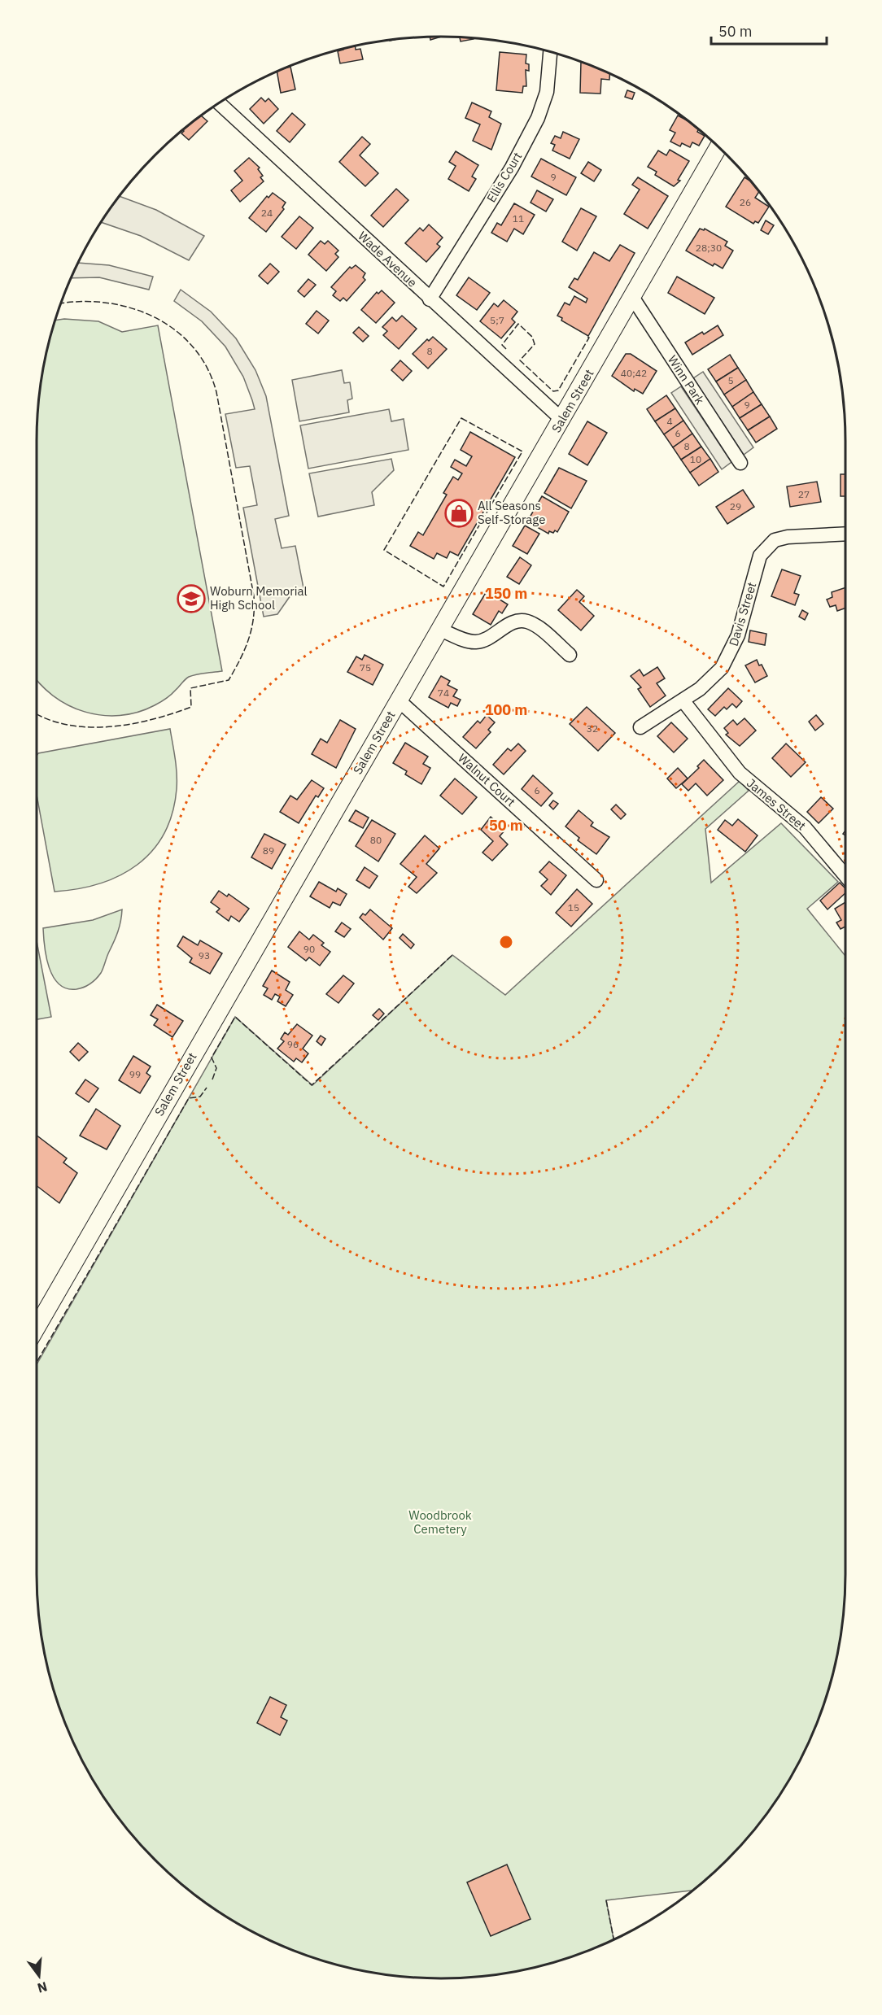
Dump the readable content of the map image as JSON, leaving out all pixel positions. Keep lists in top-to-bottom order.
{
  "streets": {
    "street": [
      "Ellis Court",
      "Wade Avenue",
      "Winn Park",
      "Salem Street",
      "Davis Street",
      "Walnut Court",
      "James Street"
    ]
  },
  "crossings": [
    ["Ellis Court", "Wade Avenue"],
    ["Wade Avenue", "Salem Street"],
    ["Winn Park", "Salem Street"],
    ["Salem Street", "Walnut Court"],
    ["Davis Street", "James Street"]
  ],
  "parks": ["Woodbrook Cemetery"],
  "places": {
    "shop": ["All Seasons Self-Storage"],
    "school or university": ["Woburn Memorial High School"]
  },
  "house_numbers": [
    "9",
    "26",
    "24",
    "11",
    "28;30",
    "5;7",
    "8",
    "40;42",
    "5",
    "9",
    "4",
    "6",
    "8",
    "10",
    "27",
    "29",
    "75",
    "74",
    "32",
    "6",
    "80",
    "89",
    "15",
    "90",
    "93",
    "96",
    "99"
  ],
  "scale_bar": "50 m",
  "north": "bottom",
  "rings": ["150 m", "100 m", "50 m"]
}
